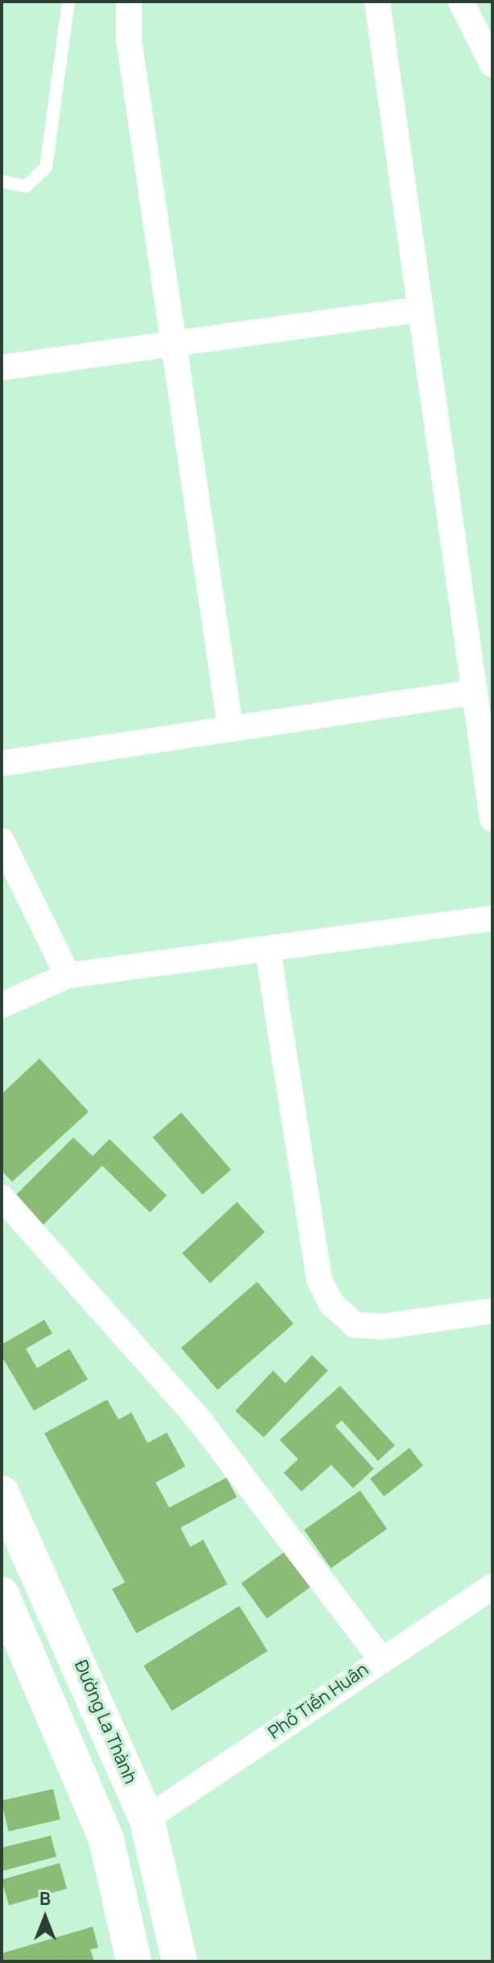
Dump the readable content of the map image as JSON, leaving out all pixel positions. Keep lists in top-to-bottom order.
{
  "streets": {
    "highway": ["Đường La Thành"],
    "street": ["Phố Tiền Huân"]
  },
  "crossings": [
    ["Phố Tiền Huân", "Đường La Thành"]
  ],
  "north": "top"
}
